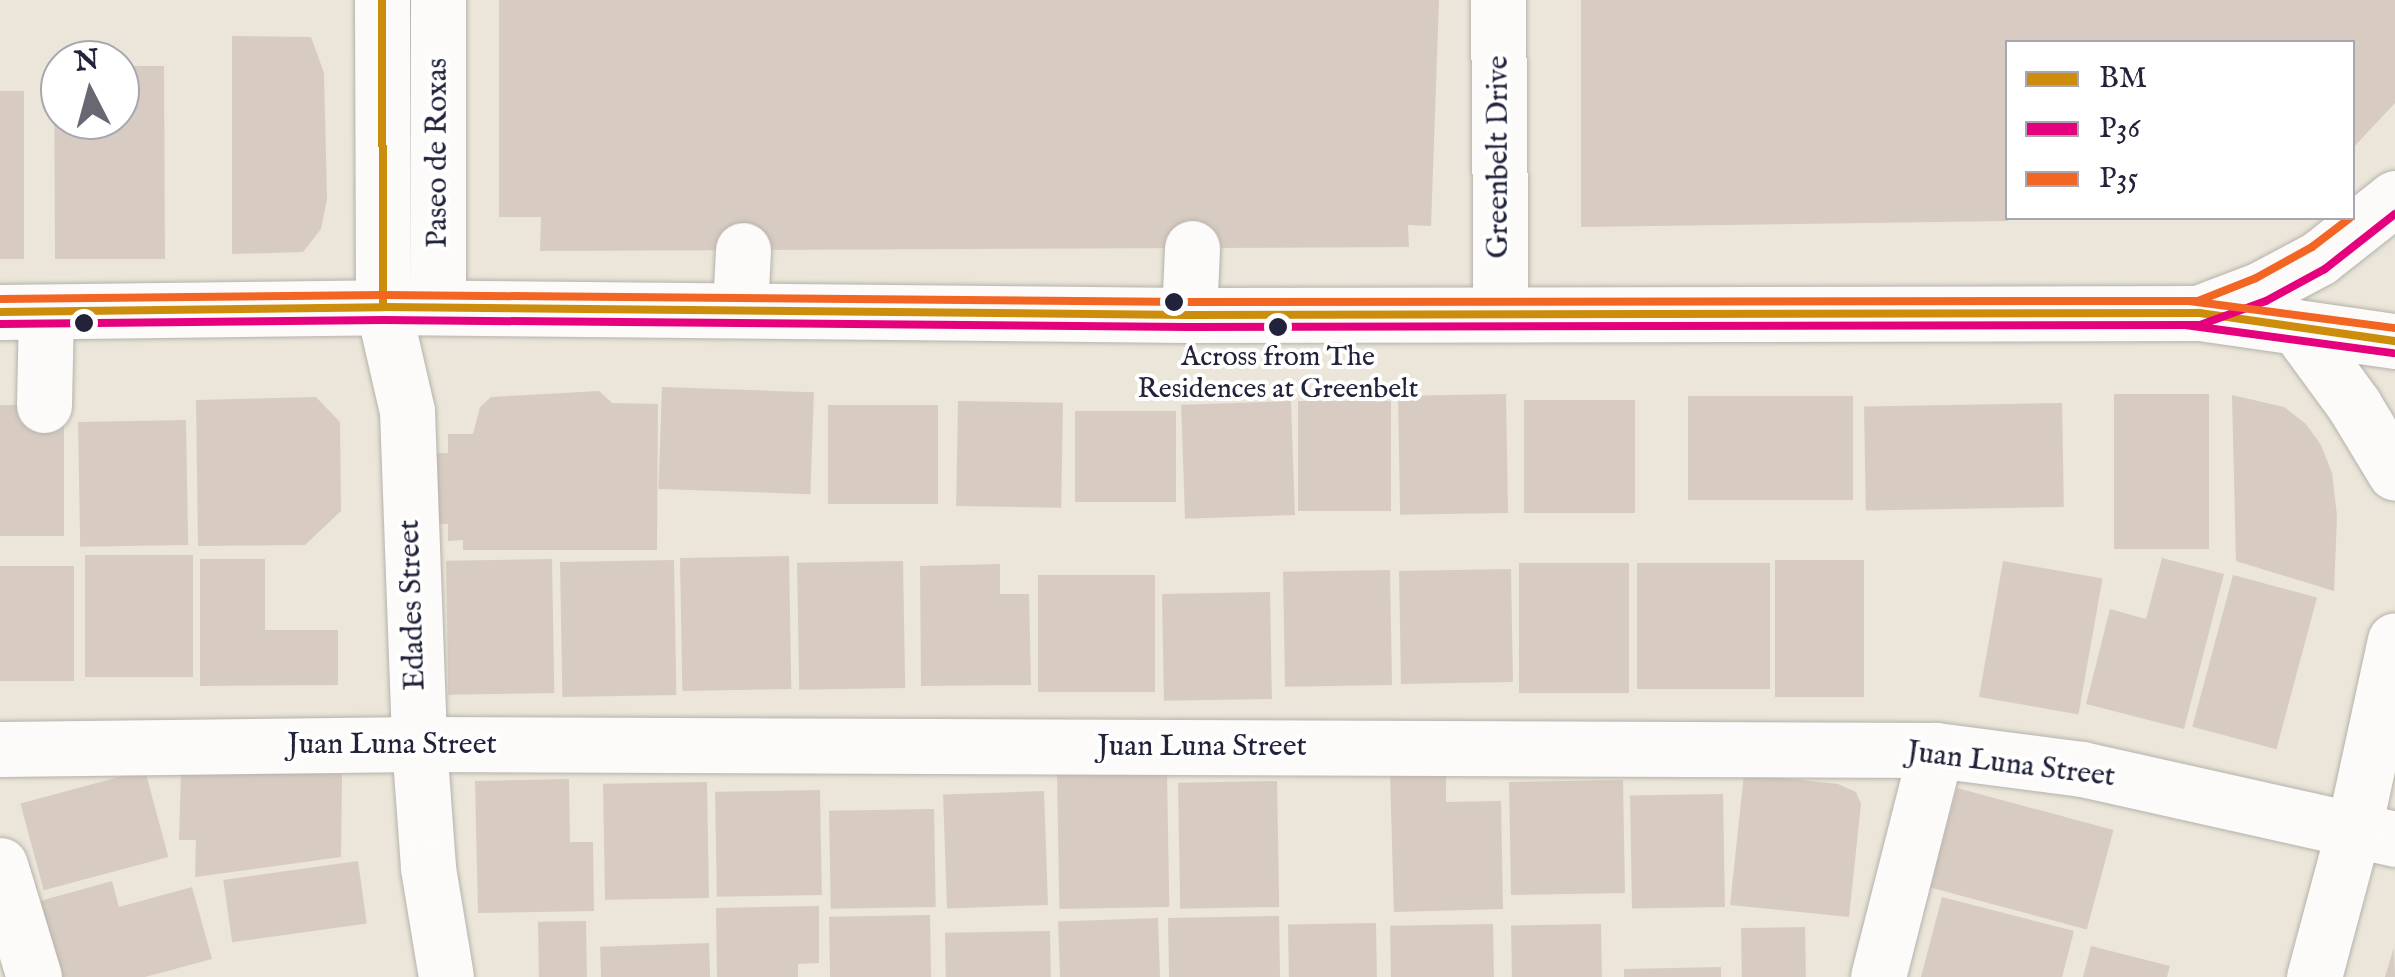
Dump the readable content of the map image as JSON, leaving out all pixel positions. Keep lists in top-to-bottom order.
{
  "streets": {
    "street": [
      "Paseo de Roxas",
      "Greenbelt Drive",
      "Edades Street",
      "Juan Luna Street"
    ]
  },
  "crossings": [
    ["Paseo de Roxas", "Edades Street"],
    ["Edades Street", "Juan Luna Street"]
  ],
  "places": ["Across from The Residences at Greenbelt"],
  "lines": ["transit line BM", "transit line P36", "transit line P35"],
  "legend": ["BM", "P36", "P35"],
  "north": "top"
}
